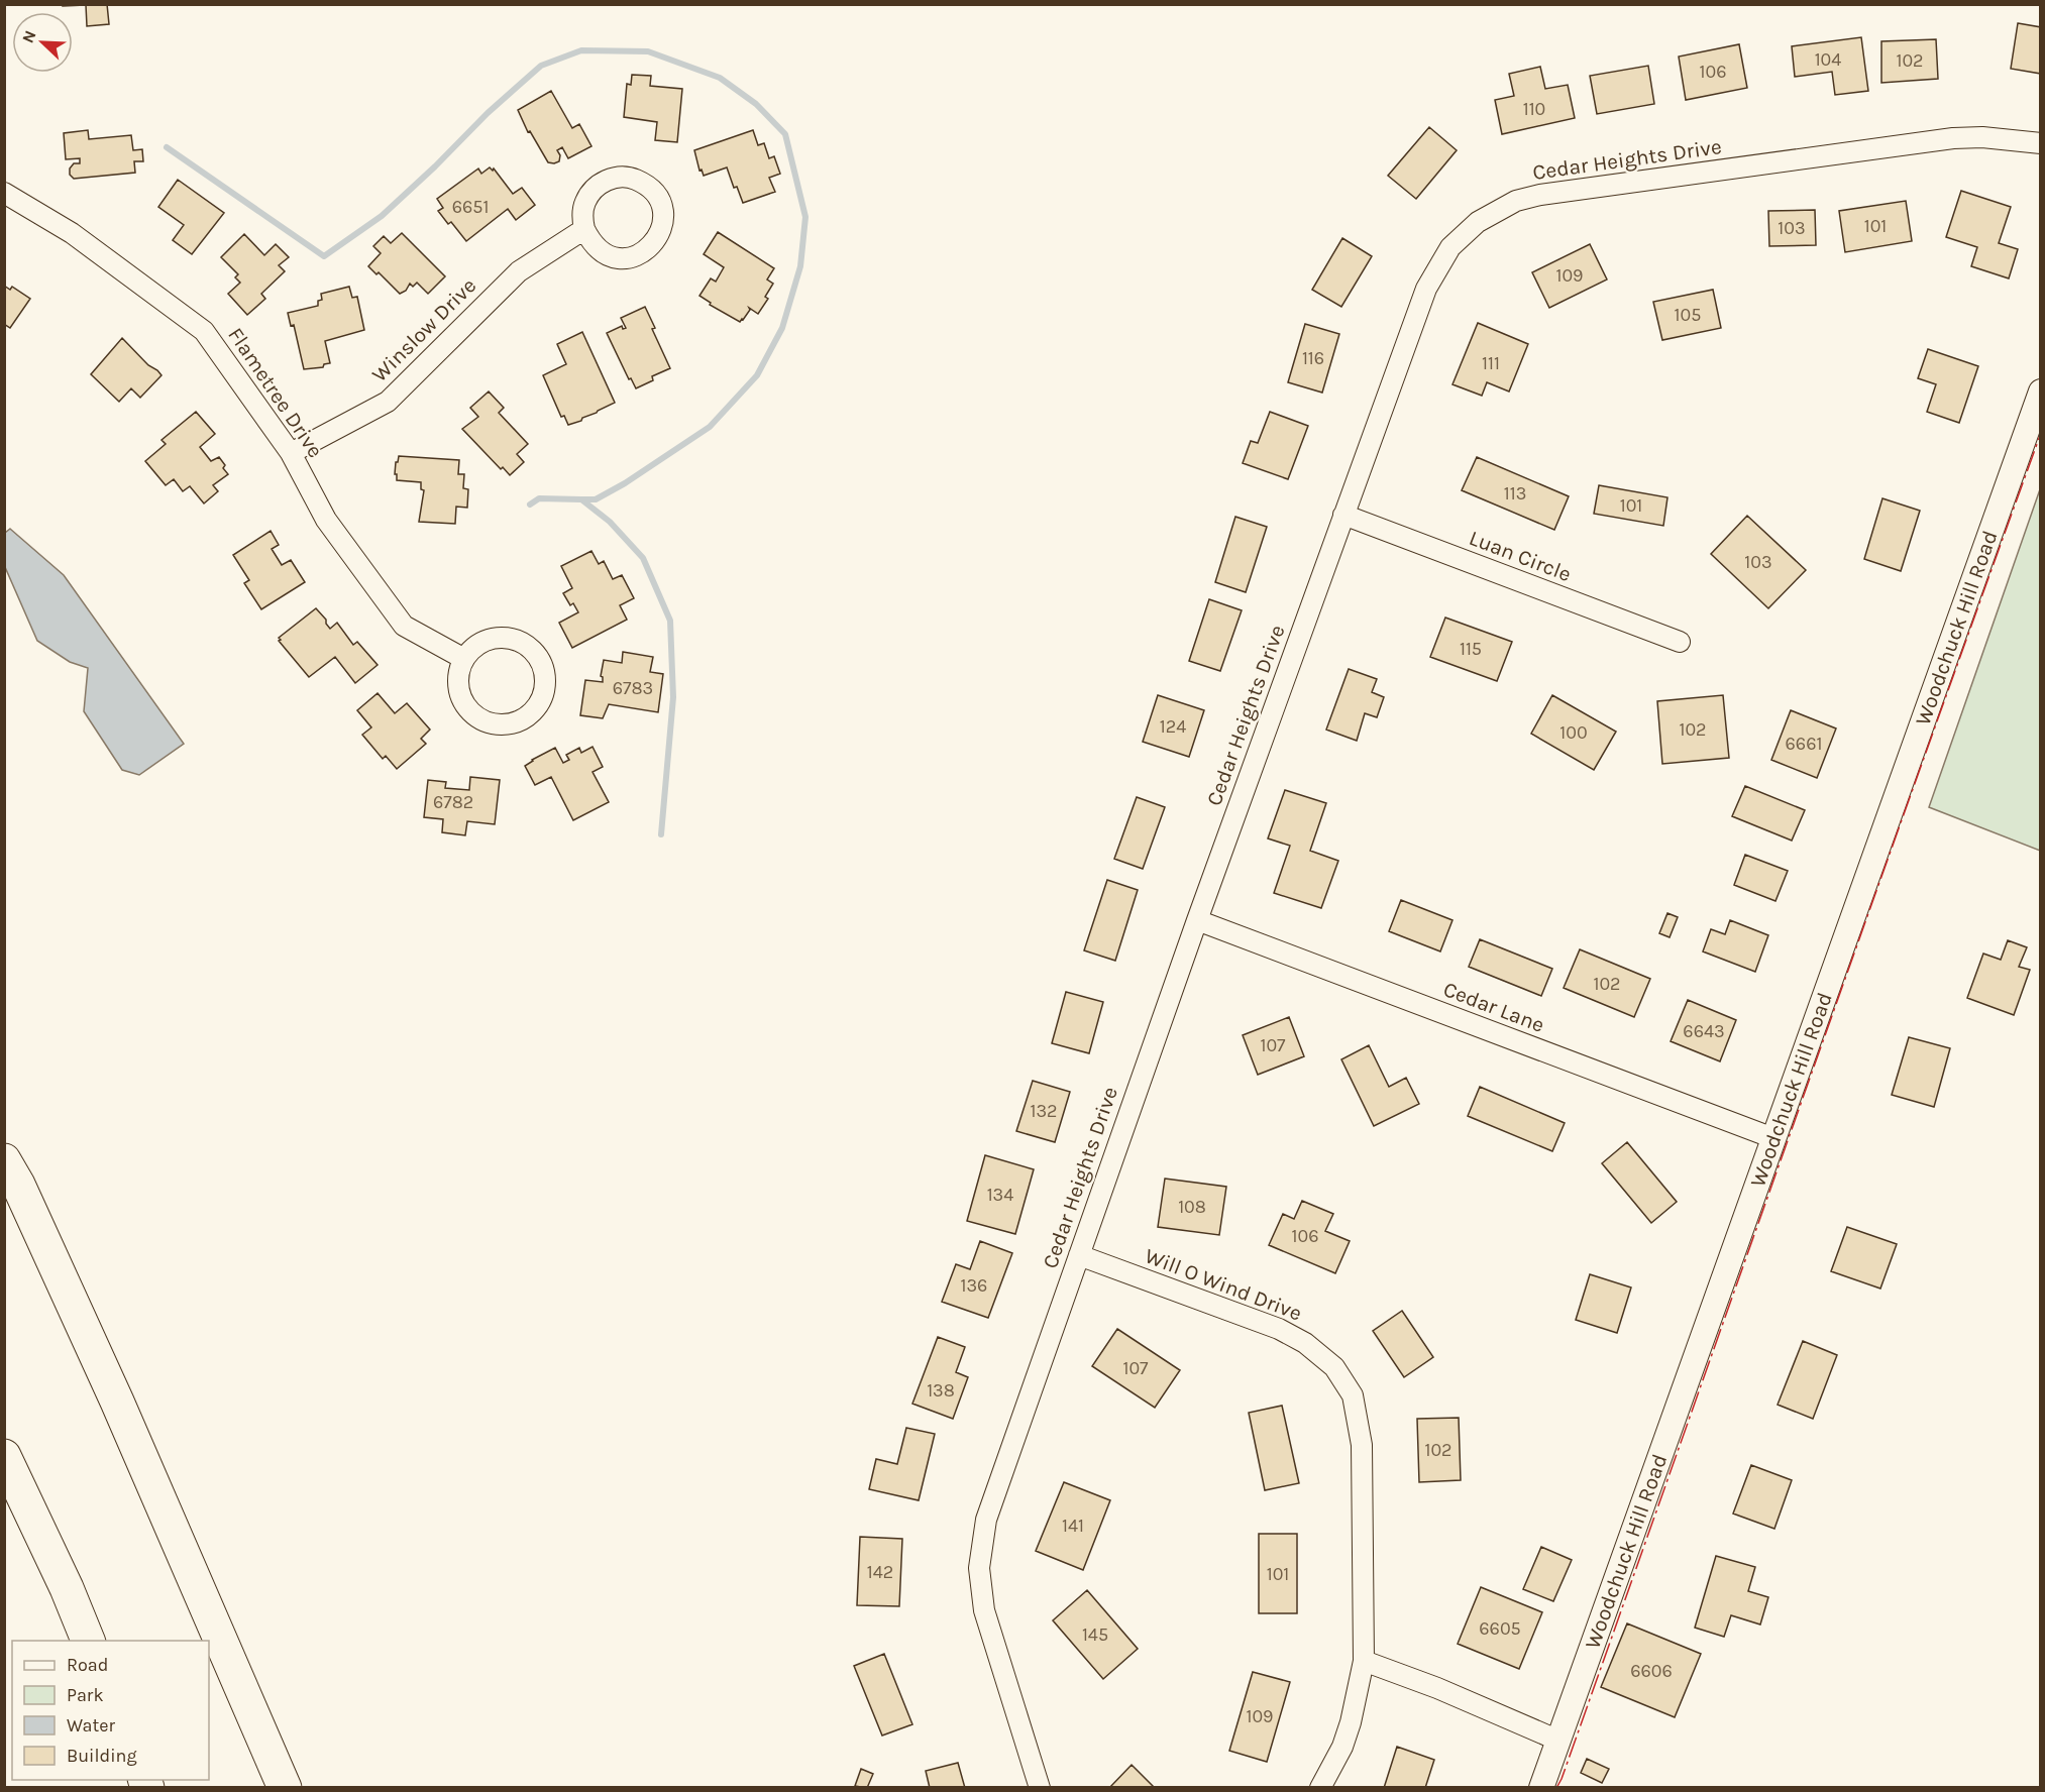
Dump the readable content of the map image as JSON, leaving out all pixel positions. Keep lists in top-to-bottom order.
{
  "streets": {
    "street": [
      "Cedar Heights Drive",
      "Winslow Drive",
      "Flametree Drive",
      "Luan Circle",
      "Woodchuck Hill Road",
      "Cedar Lane",
      "Will O Wind Drive"
    ]
  },
  "crossings": [
    ["Cedar Heights Drive", "Luan Circle"],
    ["Cedar Heights Drive", "Cedar Lane"],
    ["Cedar Heights Drive", "Will O Wind Drive"],
    ["Winslow Drive", "Flametree Drive"],
    ["Woodchuck Hill Road", "Cedar Lane"]
  ],
  "house_numbers": [
    "104",
    "102",
    "106",
    "110",
    "6651",
    "101",
    "103",
    "109",
    "105",
    "116",
    "111",
    "113",
    "101",
    "103",
    "115",
    "6783",
    "124",
    "102",
    "100",
    "6661",
    "6782",
    "102",
    "6643",
    "107",
    "132",
    "134",
    "108",
    "106",
    "136",
    "107",
    "138",
    "102",
    "141",
    "142",
    "101",
    "6605",
    "145",
    "6606",
    "109"
  ],
  "legend": [
    "Road",
    "Park",
    "Water",
    "Building"
  ],
  "north": "top left"
}
